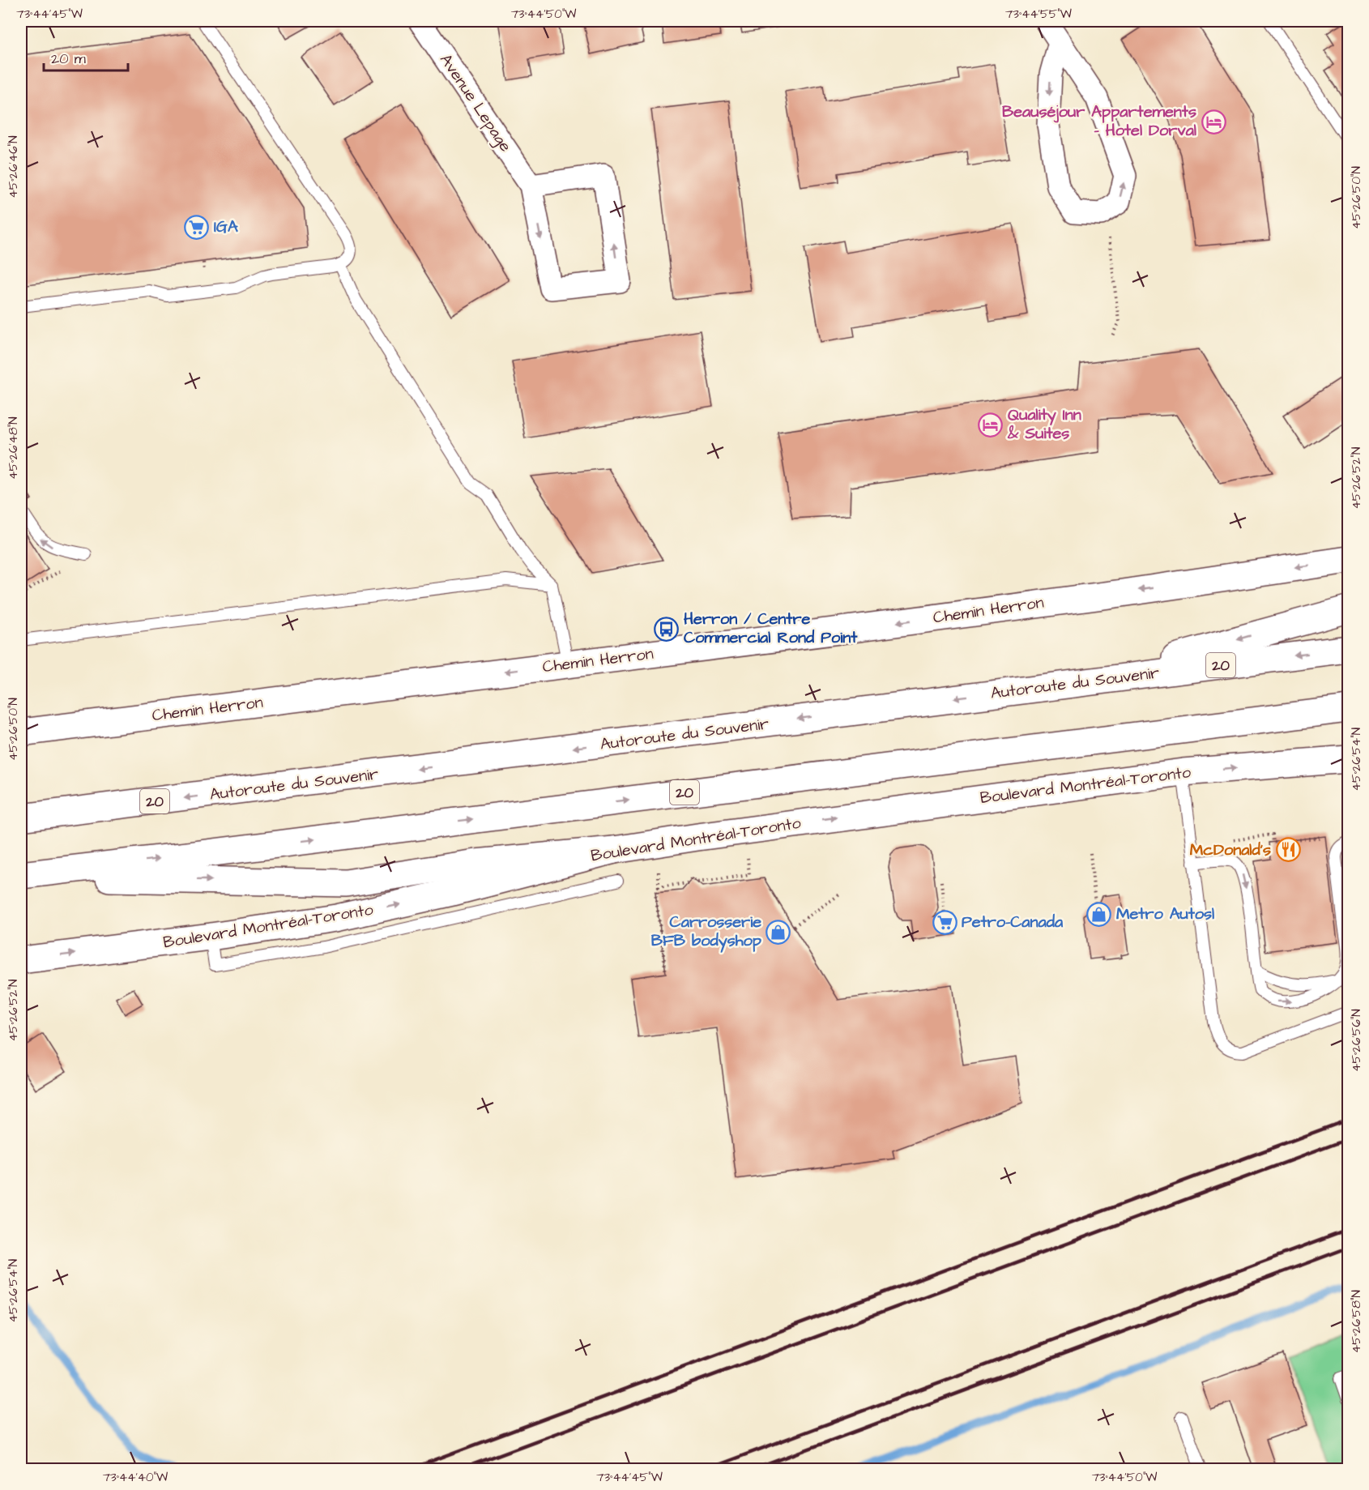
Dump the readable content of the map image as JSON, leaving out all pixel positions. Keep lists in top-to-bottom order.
{
  "streets": {
    "main road": [
      "Chemin Herron",
      "20",
      "Autoroute du Souvenir",
      "Boulevard Montréal-Toronto"
    ],
    "street": ["Avenue Lepage"]
  },
  "places": {
    "hotel": ["Beauséjour Appartements - Hotel Dorval", "Quality Inn & Suites"],
    "supermarket": ["IGA", "Petro-Canada"],
    "bus stop": ["Herron / Centre Commercial Rond Point"],
    "restaurant": ["McDonald's"],
    "shop": ["Metro Autosl", "Carrosserie BFB bodyshop"]
  },
  "scale_bar": "20 m",
  "coordinates": [
    "73°44'45\"W",
    "73°44'50\"W",
    "73°44'55\"W",
    "45°26'46\"N",
    "45°26'50\"N",
    "45°26'48\"N",
    "45°26'52\"N",
    "45°26'54\"N",
    "45°26'56\"N",
    "45°26'58\"N",
    "73°44'40\"W"
  ]
}
